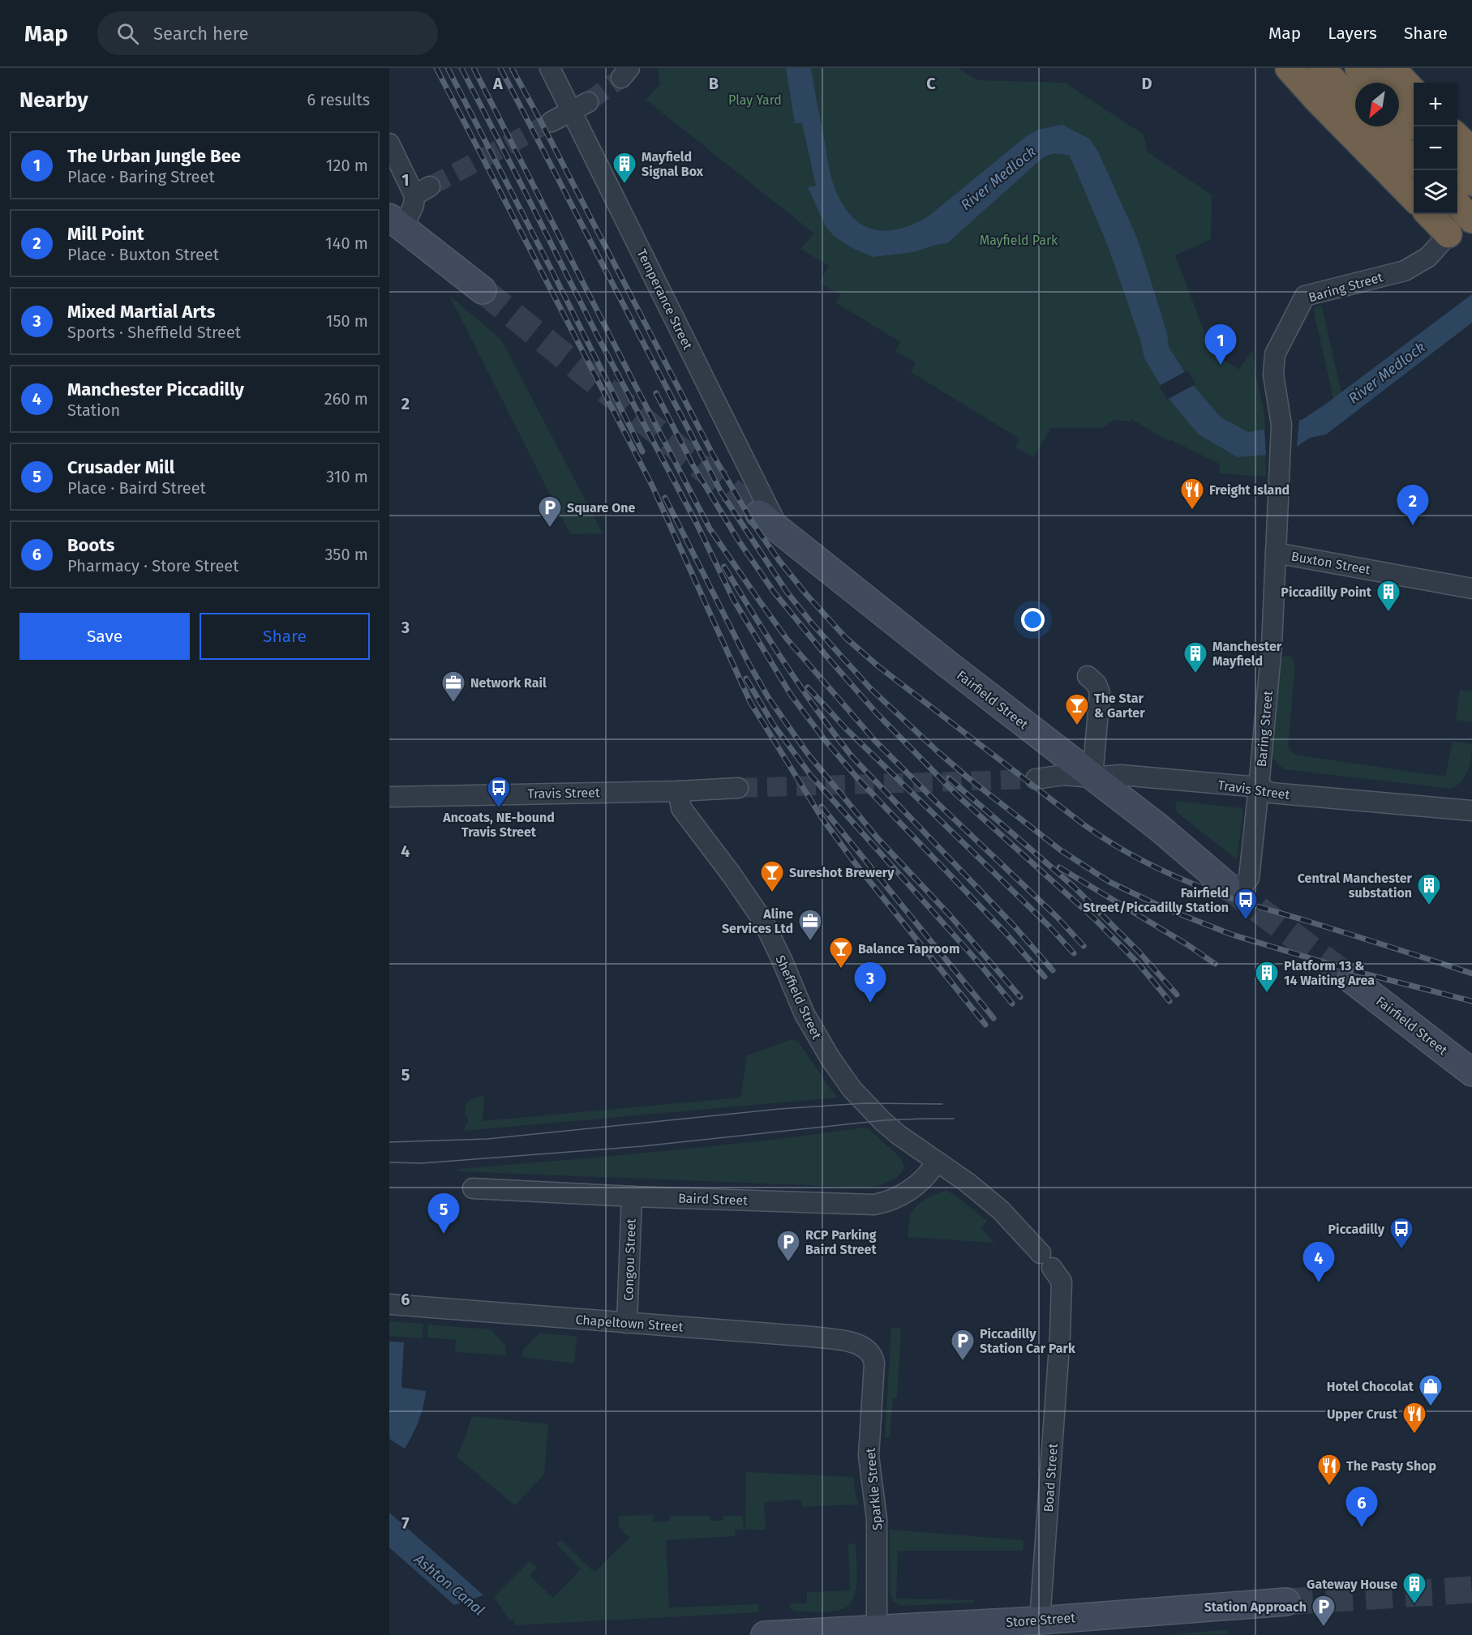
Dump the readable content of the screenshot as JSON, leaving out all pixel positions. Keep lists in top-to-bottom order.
{
  "streets": {
    "main road": ["Fairfield Street", "Store Street"],
    "street": [
      "Baring Street",
      "Temperance Street",
      "Buxton Street",
      "Travis Street",
      "Sheffield Street",
      "Baird Street",
      "Congou Street",
      "Chapeltown Street",
      "Boad Street",
      "Sparkle Street"
    ]
  },
  "crossings": [
    ["Baring Street", "Buxton Street"],
    ["Baring Street", "Fairfield Street"],
    ["Baring Street", "Travis Street"],
    ["Temperance Street", "Fairfield Street"],
    ["Fairfield Street", "Travis Street"],
    ["Travis Street", "Sheffield Street"],
    ["Sheffield Street", "Baird Street"],
    ["Sheffield Street", "Boad Street"],
    ["Baird Street", "Congou Street"],
    ["Congou Street", "Chapeltown Street"],
    ["Chapeltown Street", "Sparkle Street"],
    ["Boad Street", "Store Street"],
    ["Sparkle Street", "Store Street"]
  ],
  "water": ["River Medlock", "Ashton Canal"],
  "parks": ["Play Yard", "Mayfield Park"],
  "places": {
    "building": [
      "Mayfield Signal Box",
      "Piccadilly Point",
      "Manchester Mayfield",
      "Central Manchester substation",
      "Platform 13 & 14 Waiting Area",
      "Gateway House"
    ],
    "restaurant": ["Freight Island", "Upper Crust", "The Pasty Shop"],
    "parking": [
      "Square One",
      "RCP Parking Baird Street",
      "Piccadilly Station Car Park",
      "Station Approach"
    ],
    "office": ["Network Rail", "Aline Services Ltd"],
    "bar": ["The Star & Garter", "Sureshot Brewery", "Balance Taproom"],
    "bus stop": ["Ancoats, NE-bound Travis Street", "Fairfield Street/Piccadilly Station", "Piccadilly"],
    "shop": ["Hotel Chocolat"]
  },
  "north": "bottom left",
  "page": {
    "header": "Map",
    "search": "Search here",
    "nav": ["Map", "Layers", "Share"],
    "heading": ["Nearby", "6 results"],
    "map_buttons": ["+", "−"],
    "list": [
      {
        "mark": "1",
        "name": "The Urban Jungle Bee",
        "note": "Place · Baring Street",
        "value": "120 m"
      },
      {
        "mark": "2",
        "name": "Mill Point",
        "note": "Place · Buxton Street",
        "value": "140 m"
      },
      {
        "mark": "3",
        "name": "Mixed Martial Arts",
        "note": "Sports · Sheffield Street",
        "value": "150 m"
      },
      {
        "mark": "4",
        "name": "Manchester Piccadilly",
        "note": "Station",
        "value": "260 m"
      },
      {
        "mark": "5",
        "name": "Crusader Mill",
        "note": "Place · Baird Street",
        "value": "310 m"
      },
      {
        "mark": "6",
        "name": "Boots",
        "note": "Pharmacy · Store Street",
        "value": "350 m"
      }
    ],
    "pins": [
      "1",
      "2",
      "3",
      "5",
      "4",
      "6"
    ],
    "buttons": ["Save", "Share"]
  },
  "grid": {
    "columns": [
      "A",
      "B",
      "C",
      "D"
    ],
    "rows": [
      "1",
      "2",
      "3",
      "4",
      "5",
      "6",
      "7"
    ]
  }
}
